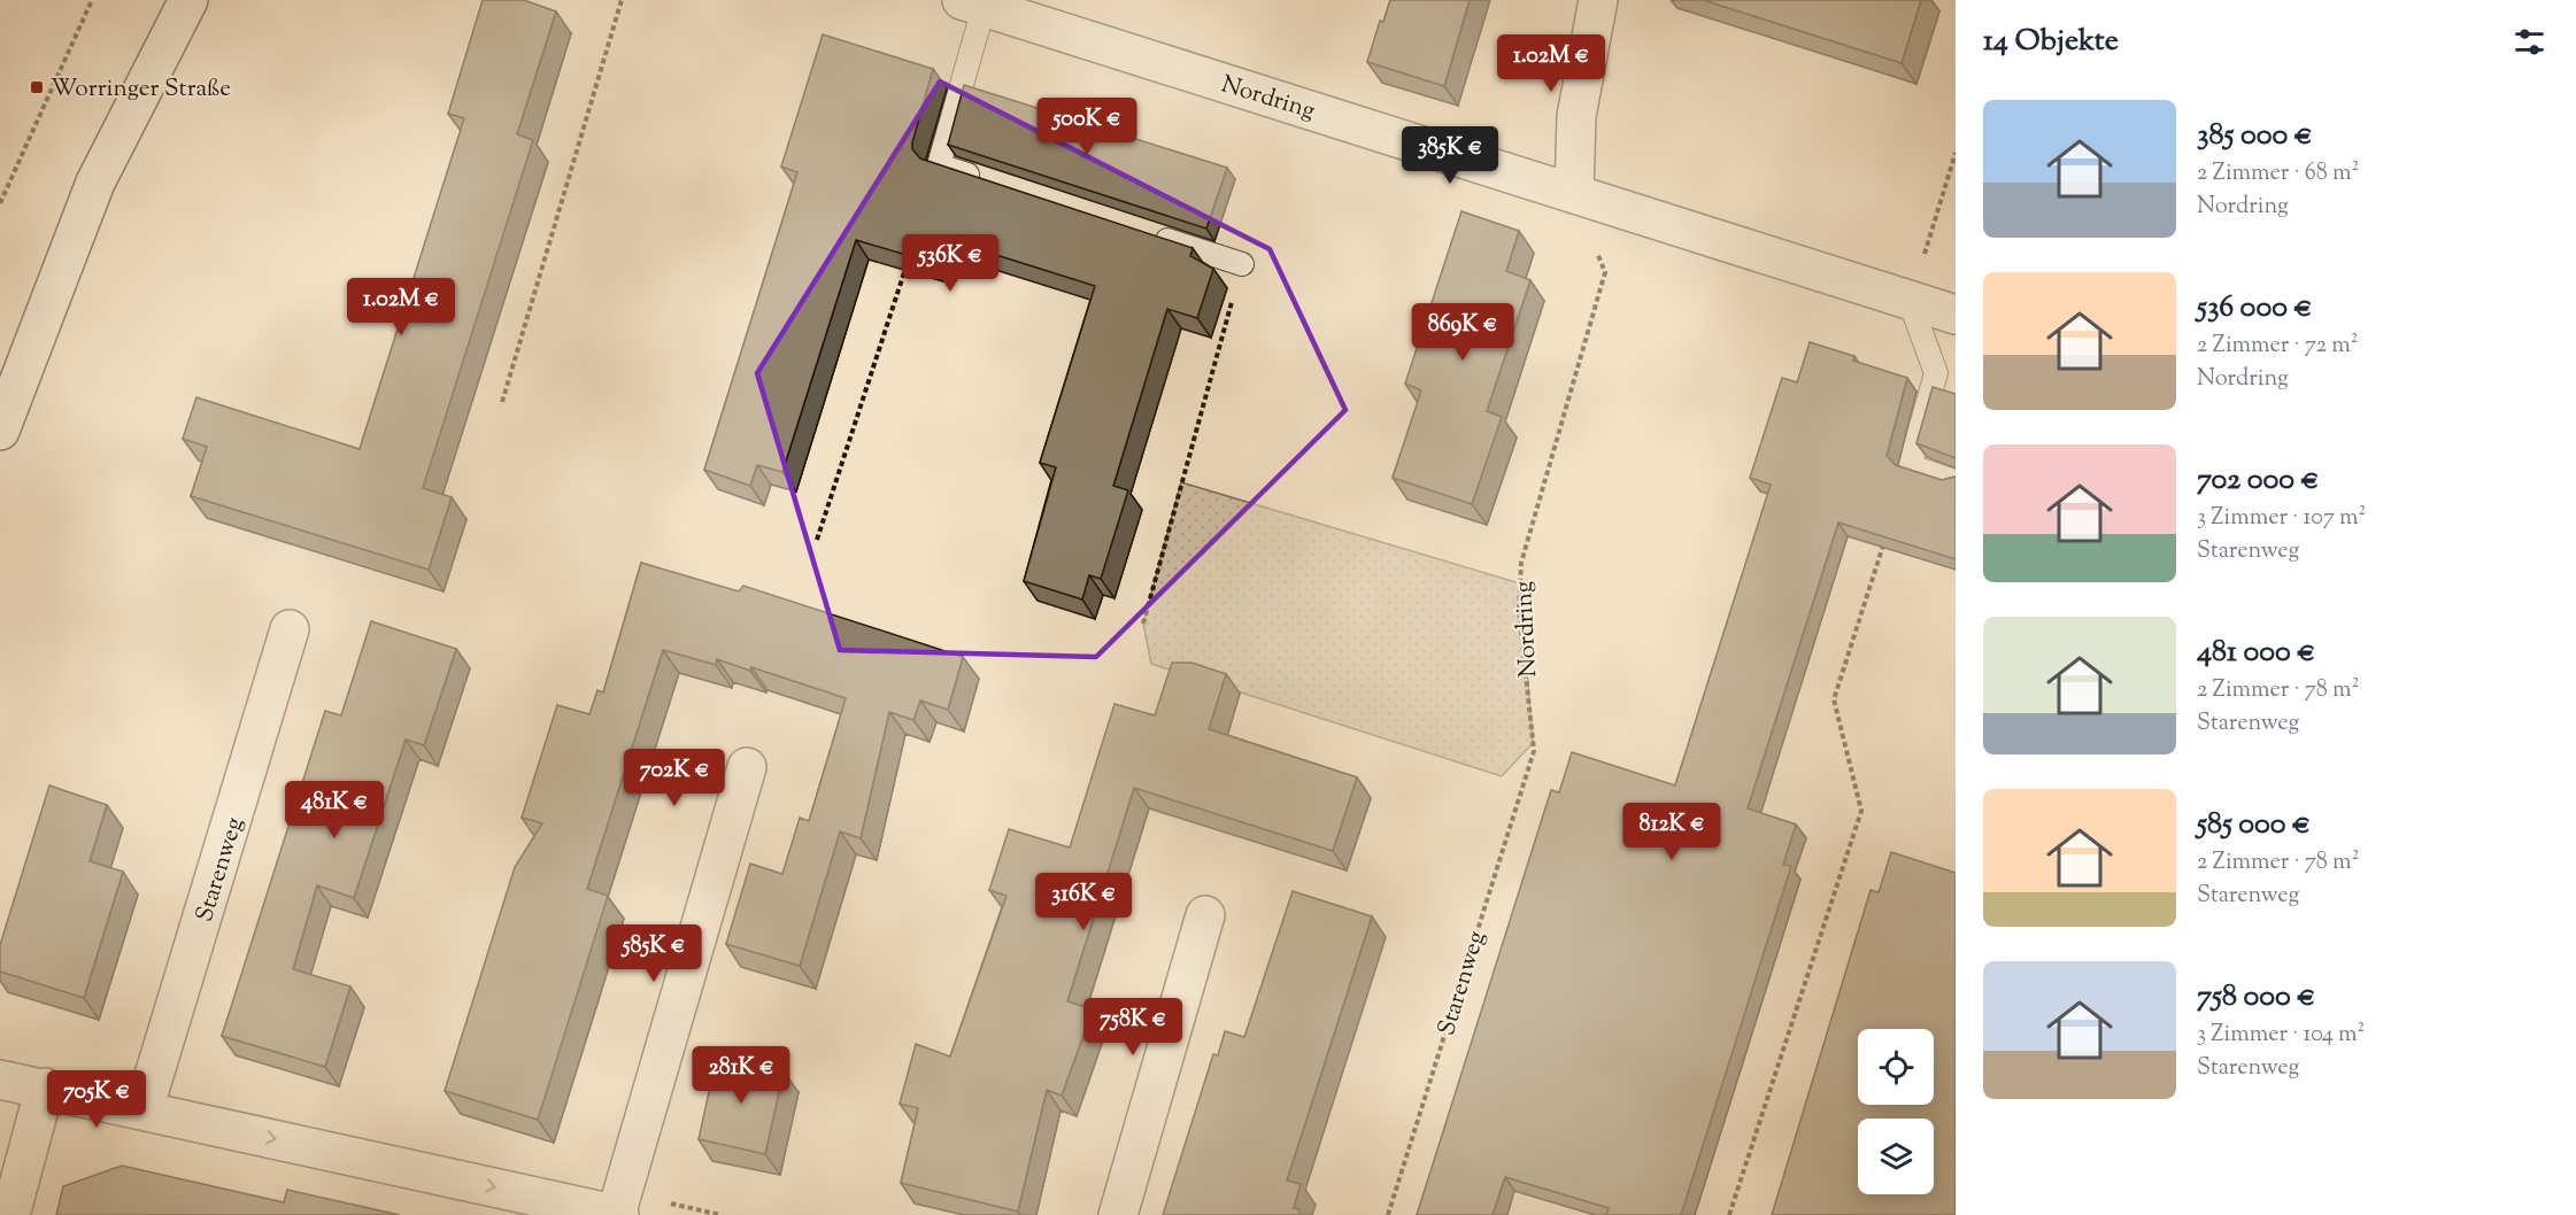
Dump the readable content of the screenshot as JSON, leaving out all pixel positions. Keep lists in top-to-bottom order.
{
  "streets": {
    "street": ["Nordring", "Starenweg"]
  },
  "crossings": [
    ["Nordring", "Starenweg"]
  ],
  "places": {
    "transit": ["Worringer Straße"]
  },
  "page": {
    "heading": "14 Objekte",
    "price": [
      "1.02M €",
      "500K €",
      "385K €",
      "536K €",
      "1.02M €",
      "869K €",
      "702K €",
      "481K €",
      "812K €",
      "316K €",
      "585K €",
      "758K €",
      "281K €",
      "705K €"
    ],
    "list": [
      {
        "name": "385 000 €",
        "note": "2 Zimmer · 68 m² · Nordring"
      },
      {
        "name": "536 000 €",
        "note": "2 Zimmer · 72 m² · Nordring"
      },
      {
        "name": "702 000 €",
        "note": "3 Zimmer · 107 m² · Starenweg"
      },
      {
        "name": "481 000 €",
        "note": "2 Zimmer · 78 m² · Starenweg"
      },
      {
        "name": "585 000 €",
        "note": "2 Zimmer · 78 m² · Starenweg"
      },
      {
        "name": "758 000 €",
        "note": "3 Zimmer · 104 m² · Starenweg"
      }
    ]
  }
}
